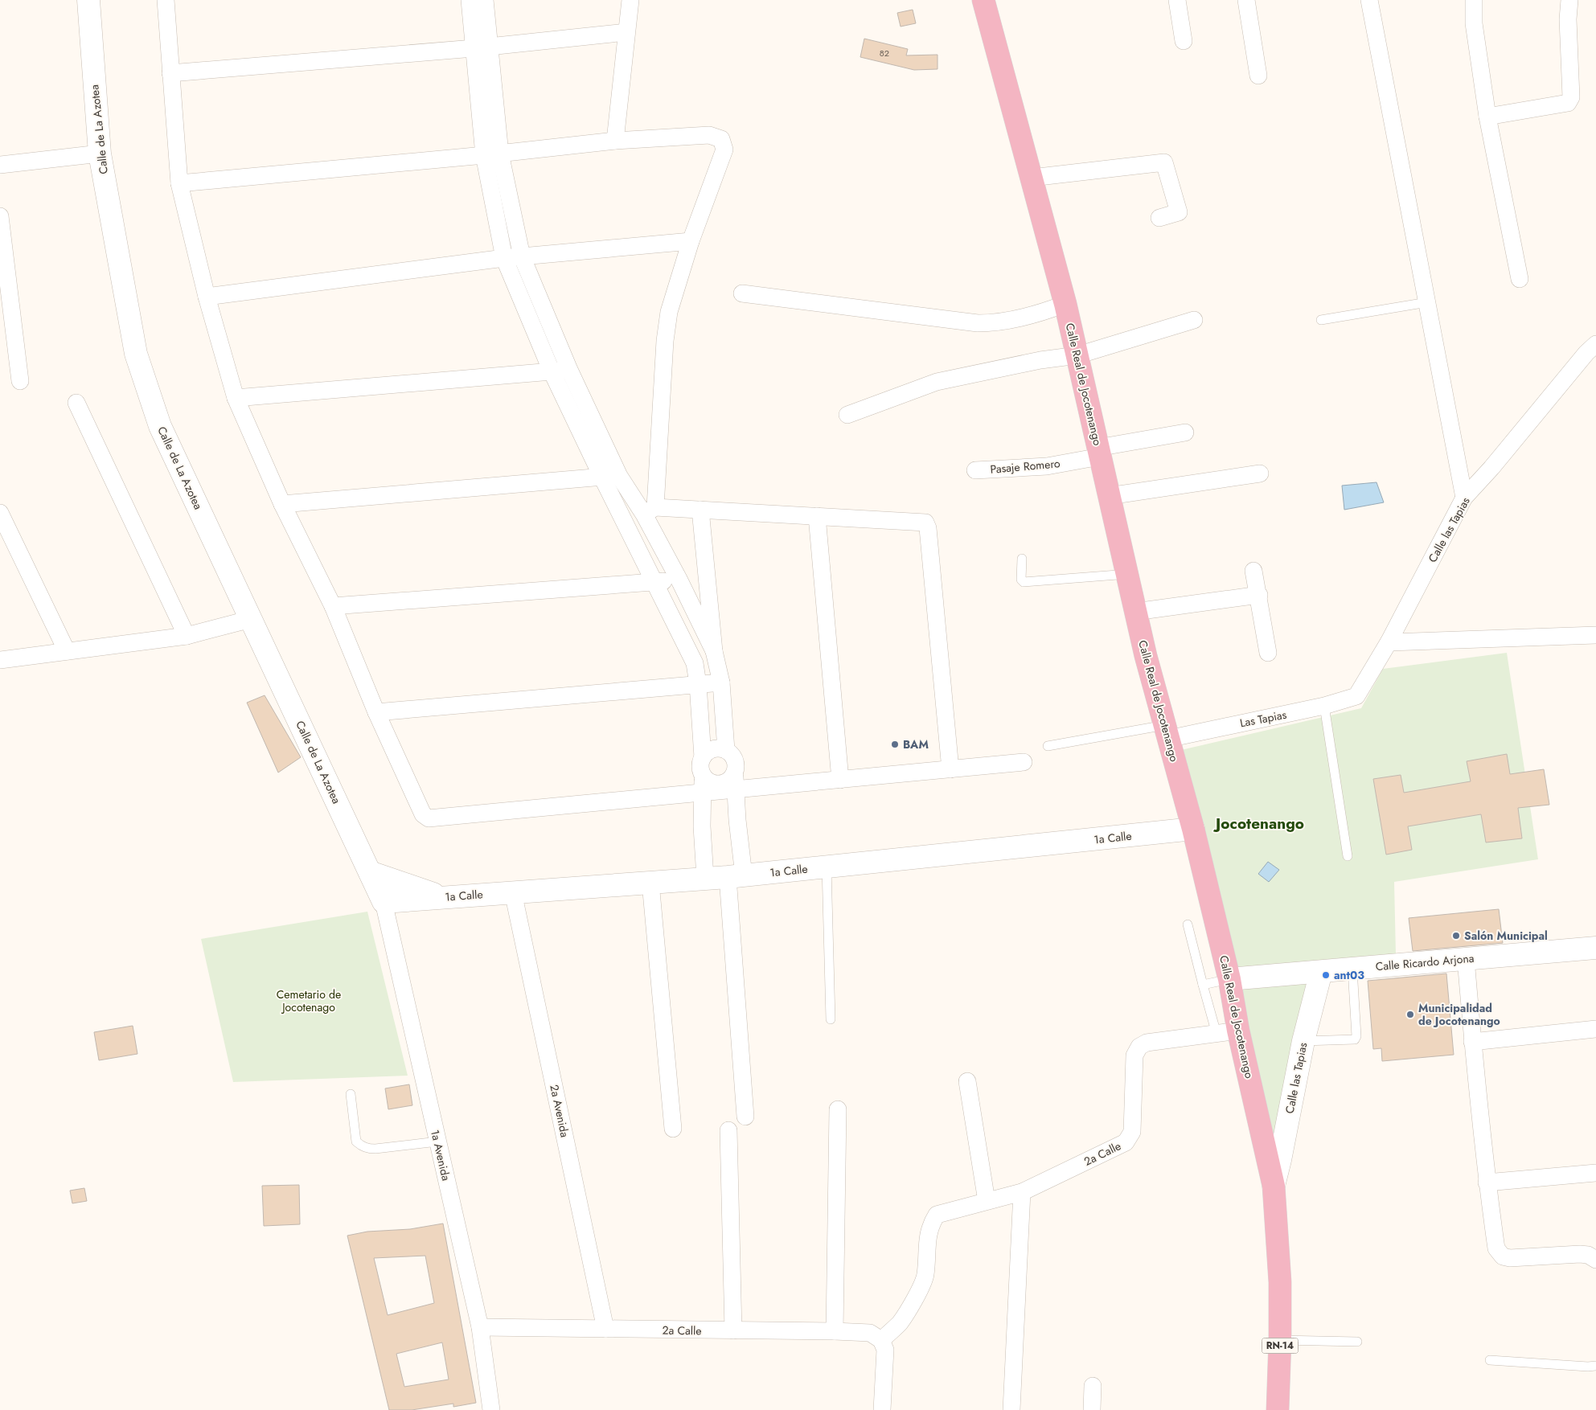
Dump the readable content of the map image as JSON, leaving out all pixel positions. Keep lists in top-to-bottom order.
{
  "streets": {
    "main road": ["Calle Real de Jocotenango", "RN-14"],
    "street": [
      "Calle de La Azotea",
      "Pasaje Romero",
      "Calle las Tapias",
      "Las Tapias",
      "1a Calle",
      "Calle Ricardo Arjona",
      "2a Avenida",
      "2a Calle",
      "1a Avenida"
    ]
  },
  "crossings": [
    ["Calle de La Azotea", "1a Calle"],
    ["Calle de La Azotea", "1a Avenida"],
    ["Calle Real de Jocotenango", "Pasaje Romero"],
    ["Calle Real de Jocotenango", "Calle las Tapias"],
    ["Calle Real de Jocotenango", "Las Tapias"],
    ["Calle Real de Jocotenango", "1a Calle"],
    ["Calle Real de Jocotenango", "Calle Ricardo Arjona"],
    ["Calle Real de Jocotenango", "2a Calle"],
    ["Calle las Tapias", "Las Tapias"],
    ["Calle las Tapias", "Calle Ricardo Arjona"],
    ["1a Calle", "2a Avenida"],
    ["1a Calle", "1a Avenida"],
    ["2a Avenida", "2a Calle"],
    ["2a Calle", "1a Avenida"]
  ],
  "districts": ["Jocotenango"],
  "parks": ["Cemetario de Jocotenago"],
  "places": [
    "BAM",
    "Salón Municipal",
    "ant03",
    "Municipalidad de Jocotenango"
  ],
  "house_numbers": ["82"]
}
